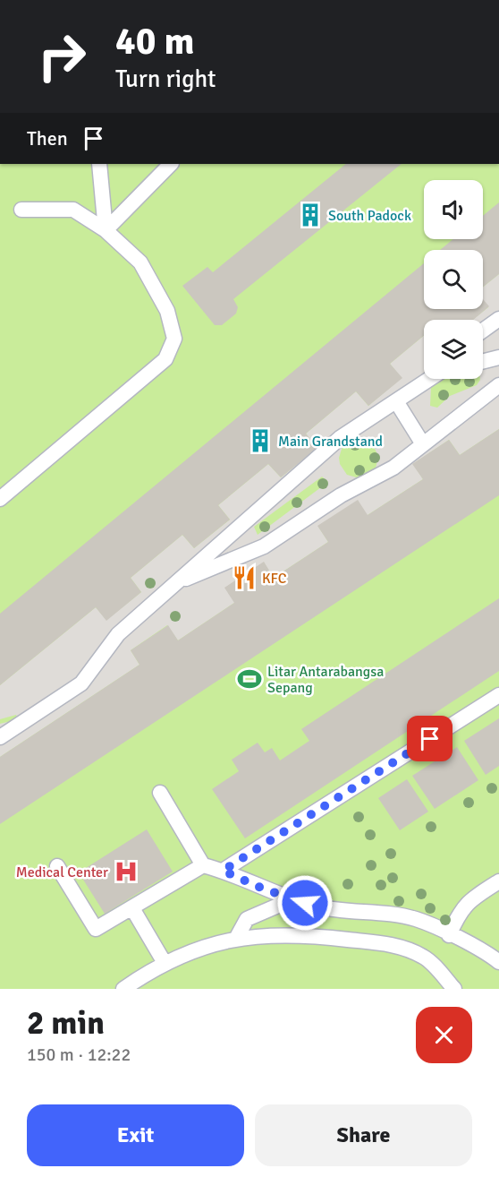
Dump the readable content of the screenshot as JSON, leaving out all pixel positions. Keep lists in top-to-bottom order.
{
  "places": {
    "building": ["South Padock", "Main Grandstand"],
    "restaurant": ["KFC"],
    "sports": ["Litar Antarabangsa Sepang"],
    "hospital": ["Medical Center"]
  },
  "page": {
    "turn": ["40 m", "Turn right"],
    "then": "Then",
    "heading": ["2 min", "150 m · 12:22"],
    "buttons": ["Exit", "Share"]
  }
}
